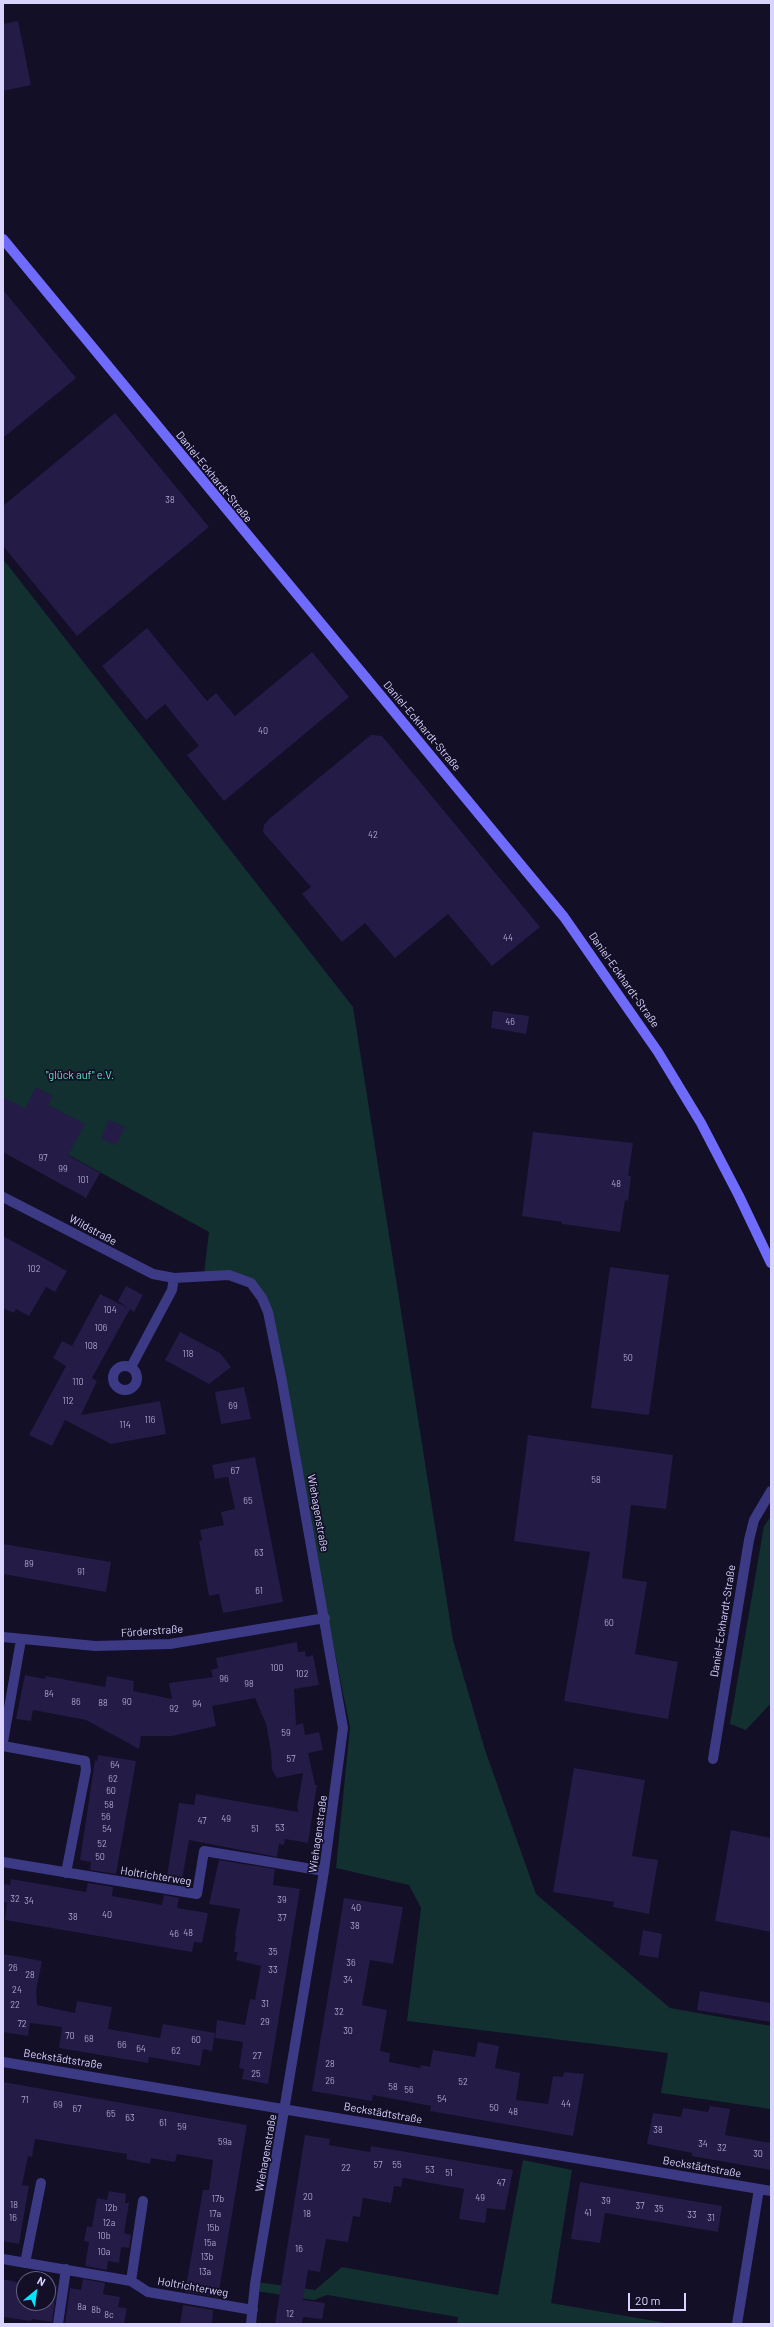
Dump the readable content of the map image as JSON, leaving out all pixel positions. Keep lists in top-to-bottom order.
{
  "streets": {
    "street": [
      "Daniel-Eckhardt-Straße",
      "Wildstraße",
      "Wiehagenstraße",
      "Förderstraße",
      "Holtrichterweg",
      "Beckstädtstraße"
    ]
  },
  "crossings": [
    ["Wildstraße", "Wiehagenstraße"],
    ["Wiehagenstraße", "Förderstraße"],
    ["Wiehagenstraße", "Holtrichterweg"],
    ["Wiehagenstraße", "Beckstädtstraße"]
  ],
  "parks": ["\"glück auf\" e.V."],
  "house_numbers": [
    "38",
    "40",
    "42",
    "44",
    "46",
    "97",
    "99",
    "101",
    "48",
    "102",
    "104",
    "106",
    "108",
    "118",
    "50",
    "110",
    "112",
    "69",
    "116",
    "114",
    "67",
    "58",
    "65",
    "63",
    "89",
    "91",
    "61",
    "60",
    "100",
    "102",
    "96",
    "98",
    "84",
    "86",
    "90",
    "88",
    "94",
    "92",
    "59",
    "57",
    "64",
    "62",
    "60",
    "58",
    "56",
    "49",
    "47",
    "53",
    "54",
    "51",
    "52",
    "50",
    "32",
    "39",
    "34",
    "40",
    "40",
    "38",
    "37",
    "38",
    "48",
    "46",
    "35",
    "36",
    "26",
    "33",
    "28",
    "34",
    "24",
    "31",
    "22",
    "32",
    "29",
    "72",
    "30",
    "70",
    "68",
    "60",
    "66",
    "64",
    "62",
    "27",
    "28",
    "25",
    "26",
    "52",
    "58",
    "56",
    "54",
    "71",
    "44",
    "69",
    "50",
    "67",
    "48",
    "65",
    "63",
    "61",
    "59",
    "38",
    "59a",
    "34",
    "32",
    "30",
    "57",
    "55",
    "22",
    "53",
    "51",
    "47",
    "20",
    "49",
    "17b",
    "39",
    "18",
    "37",
    "12b",
    "35",
    "41",
    "17a",
    "18",
    "33",
    "16",
    "31",
    "12a",
    "15b",
    "10b",
    "15a",
    "16",
    "10a",
    "13b",
    "13a",
    "8a",
    "8b",
    "12",
    "8c"
  ],
  "scale_bar": "20 m",
  "north": "top right"
}
